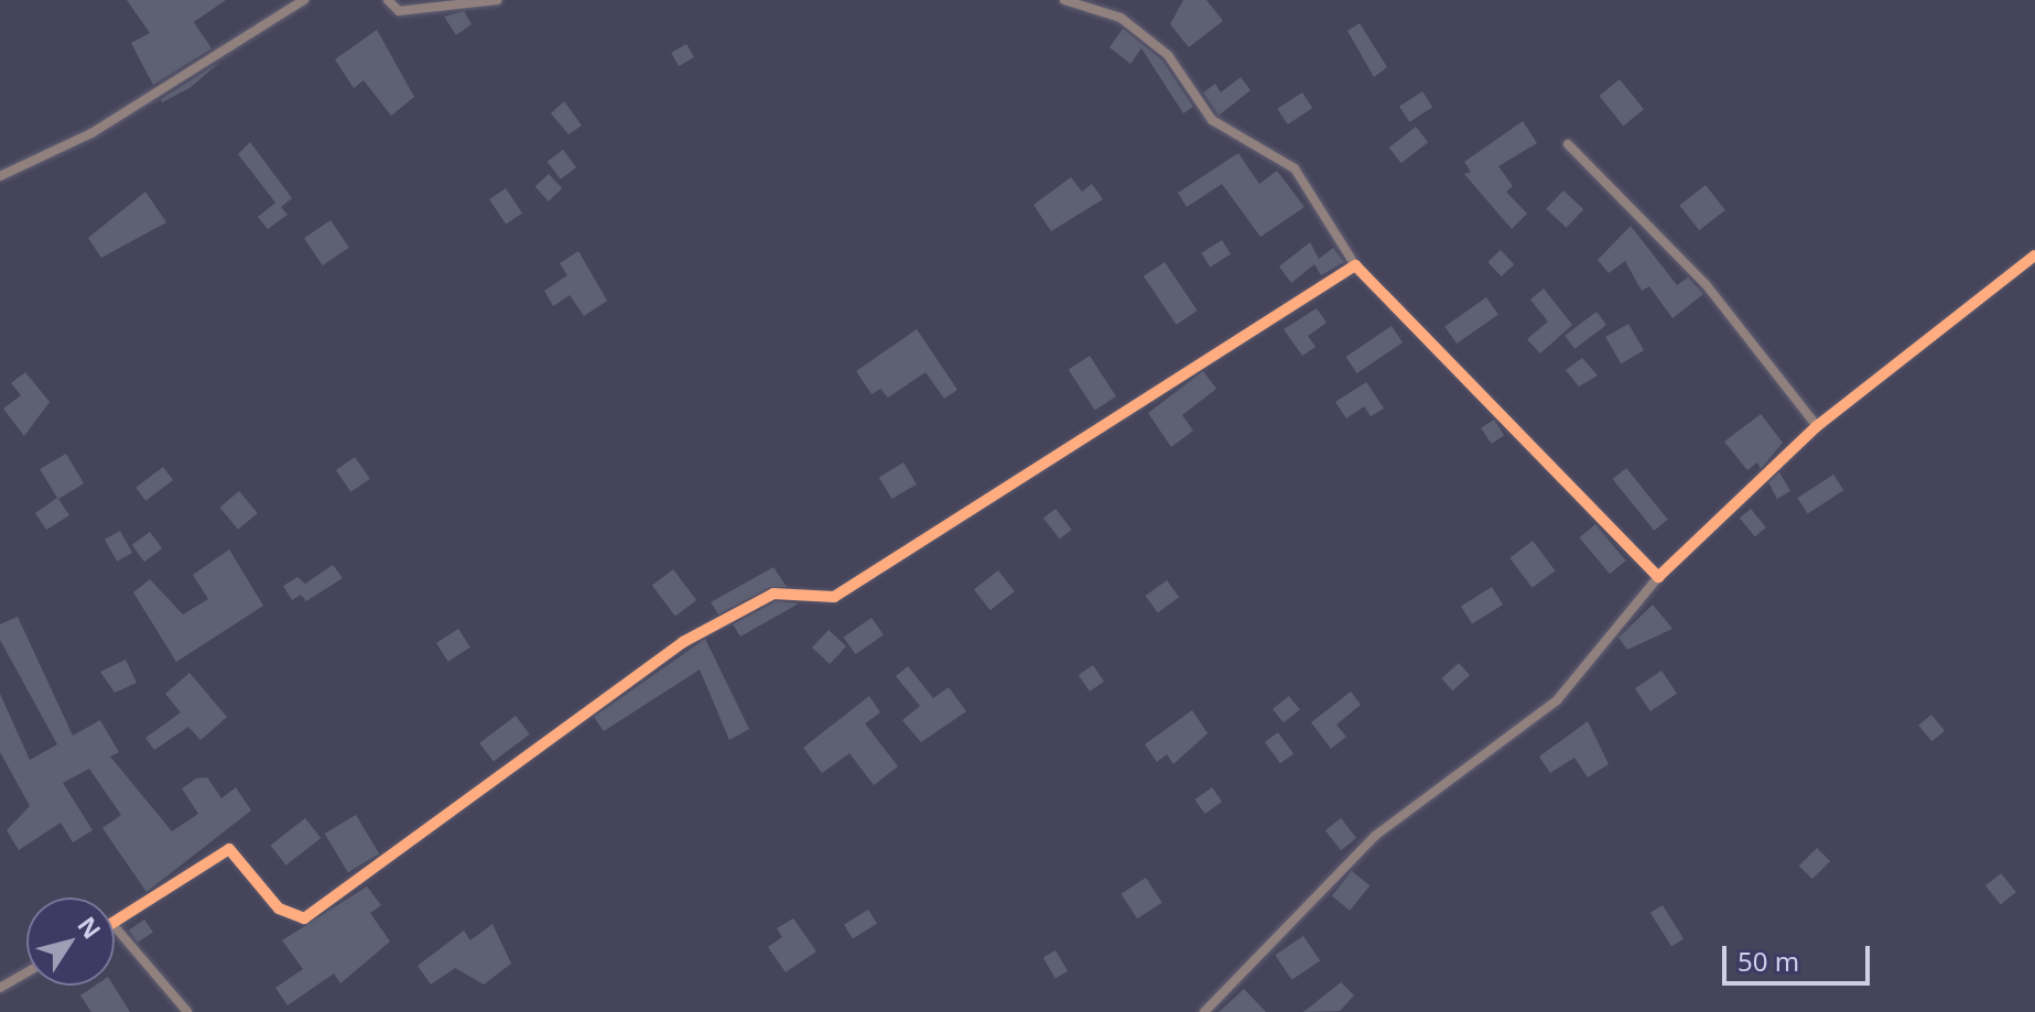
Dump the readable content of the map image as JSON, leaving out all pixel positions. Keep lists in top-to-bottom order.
{
  "scale_bar": "50 m",
  "north": "top right"
}
